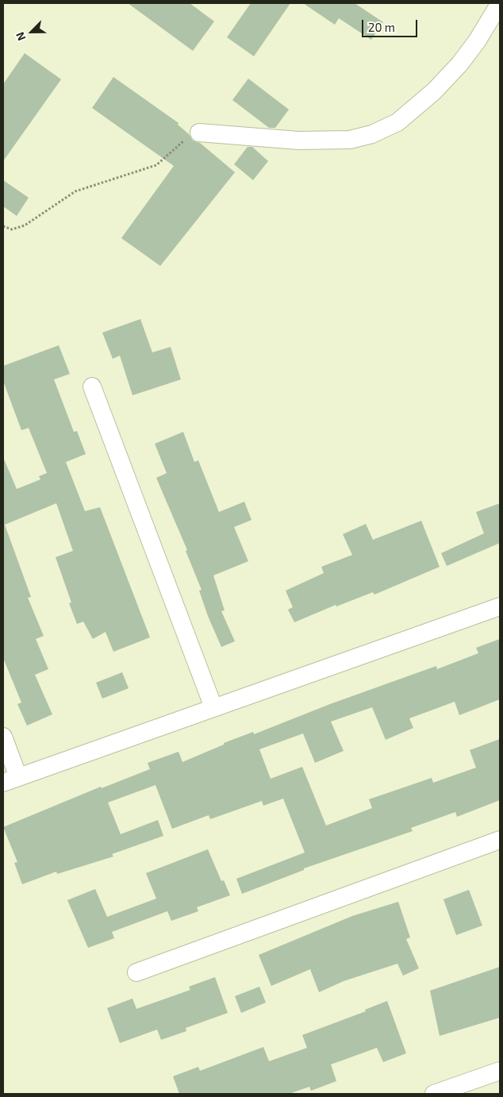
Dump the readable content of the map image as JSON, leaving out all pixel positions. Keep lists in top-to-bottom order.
{
  "scale_bar": "20 m",
  "north": "bottom left"
}
